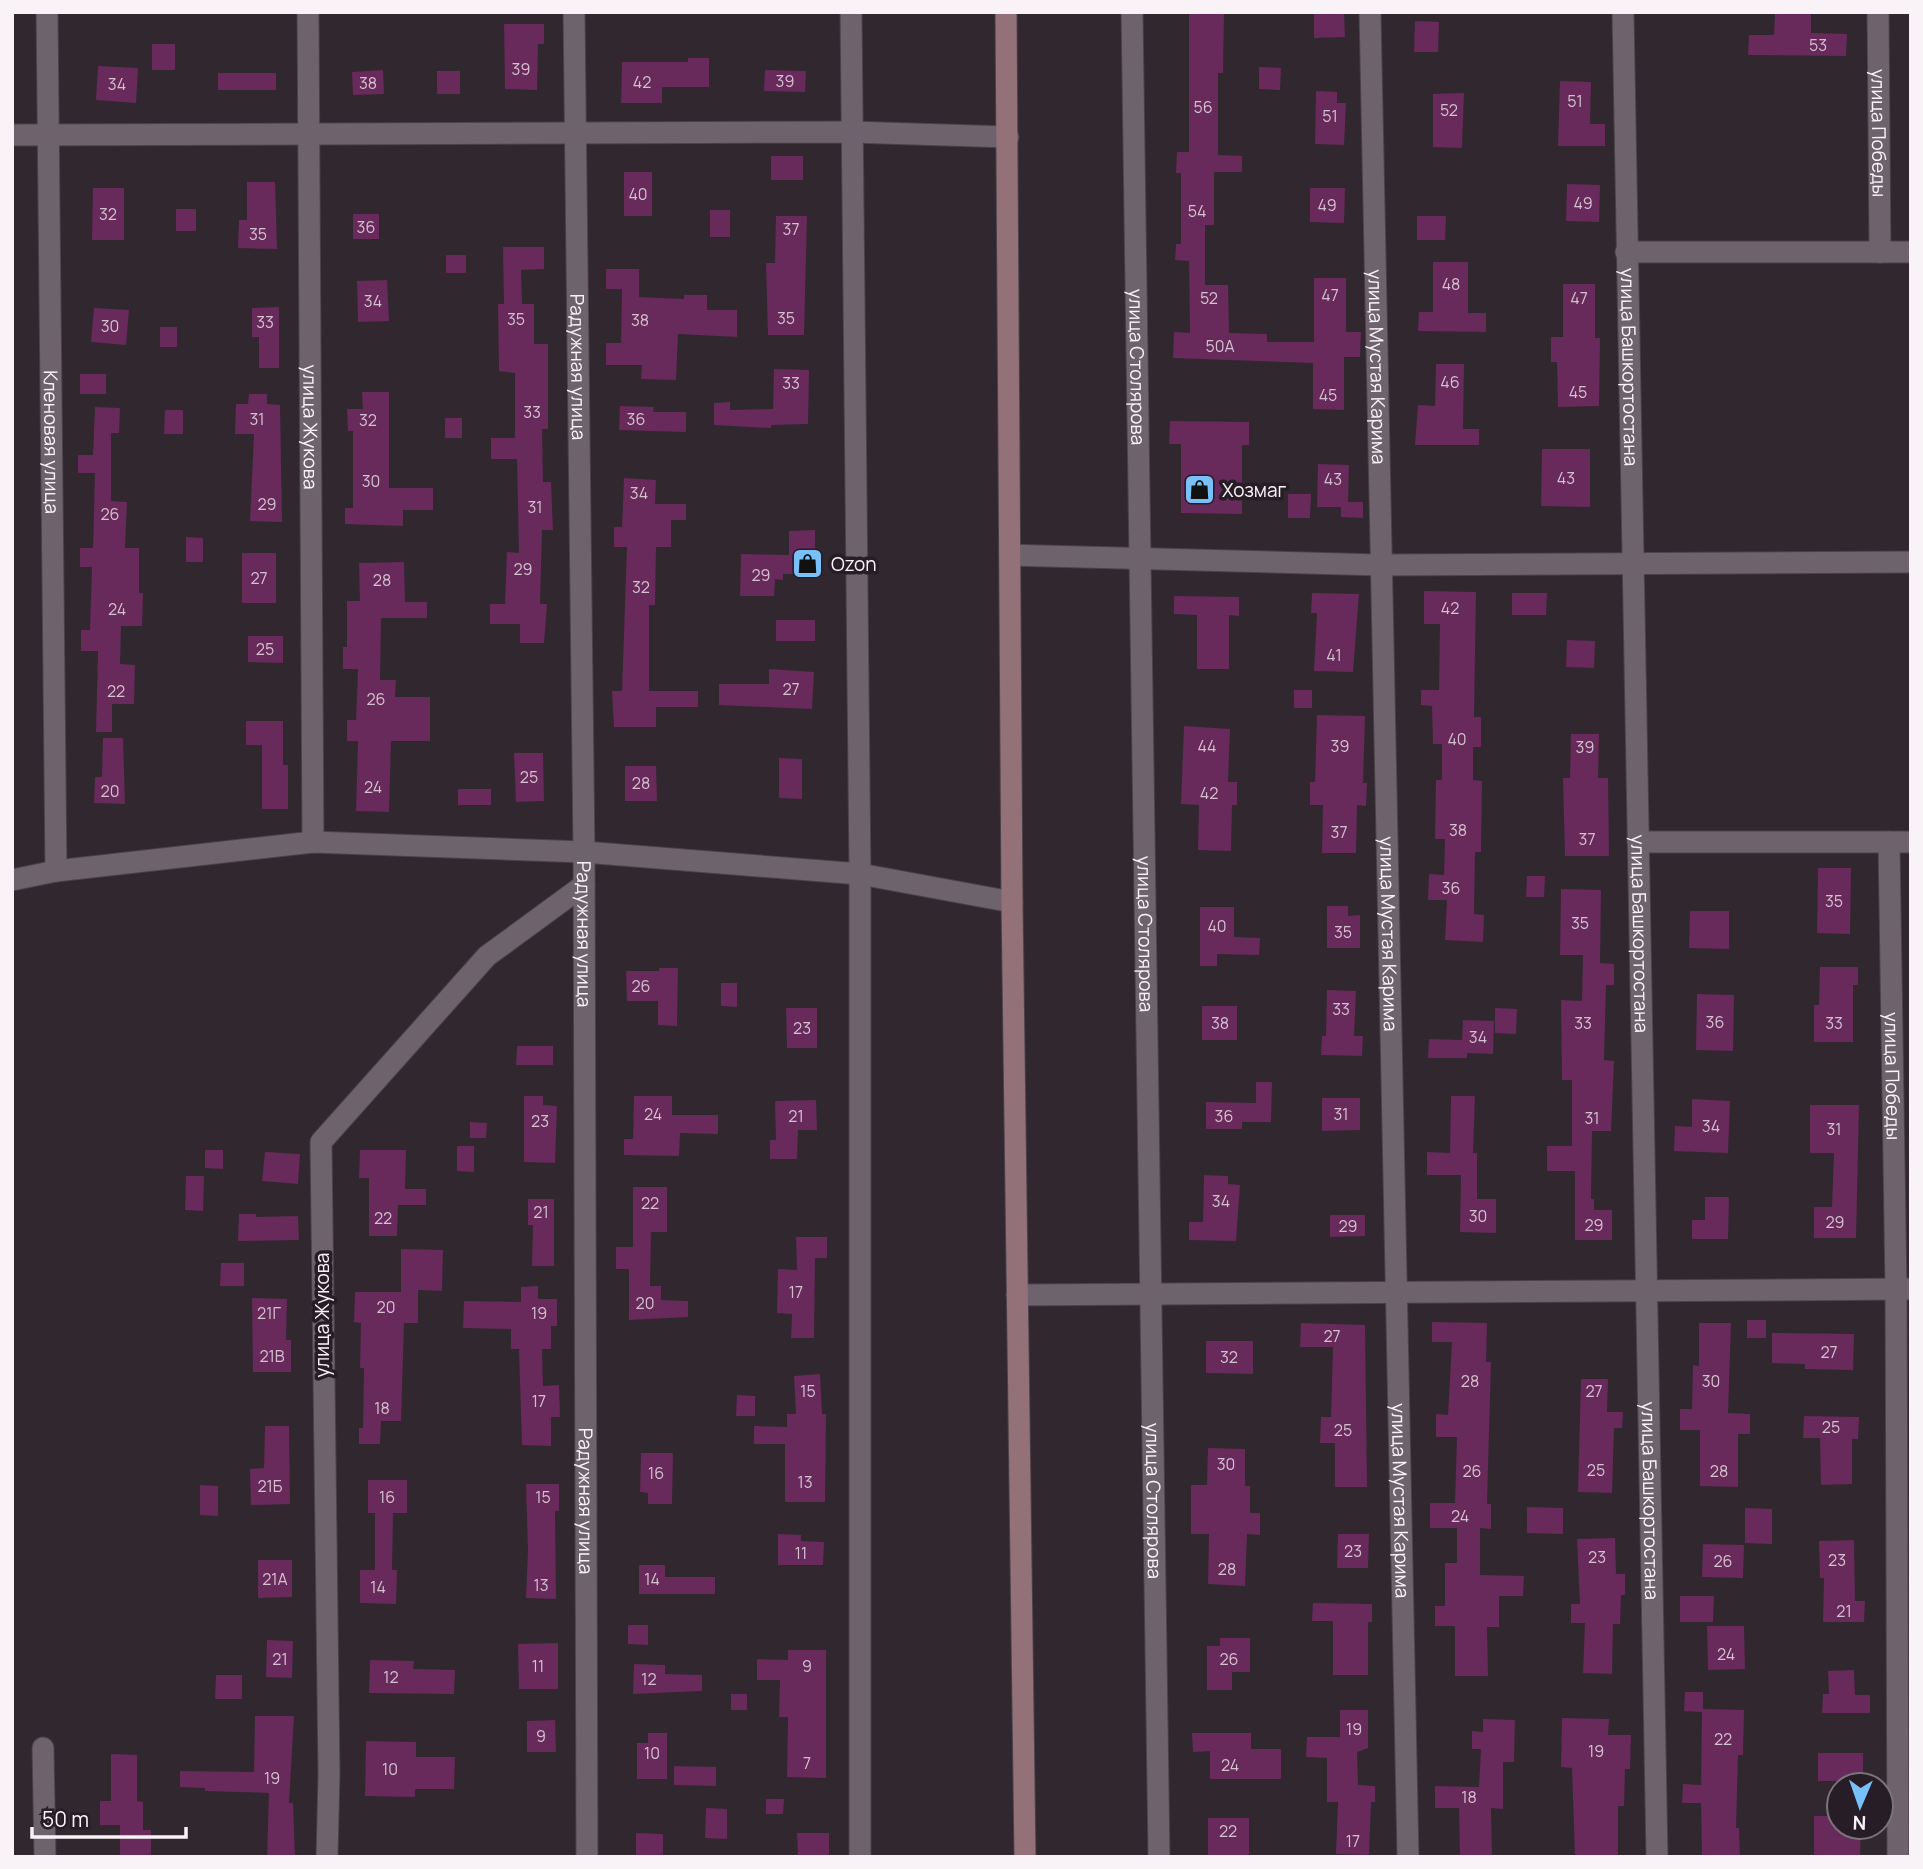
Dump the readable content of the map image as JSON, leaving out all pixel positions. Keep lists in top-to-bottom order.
{
  "streets": {
    "street": [
      "улица Победы",
      "Радужная улица",
      "улица Столярова",
      "улица Мустая Карима",
      "улица Башкортостана",
      "улица Жукова",
      "Кленовая улица"
    ]
  },
  "crossings": [
    ["Радужная улица", "улица Жукова"]
  ],
  "places": {
    "shop": ["Хозмаг", "Ozon"]
  },
  "house_numbers": [
    "53",
    "39",
    "39",
    "42",
    "38",
    "34",
    "51",
    "56",
    "52",
    "51",
    "40",
    "49",
    "49",
    "54",
    "32",
    "36",
    "37",
    "35",
    "48",
    "47",
    "52",
    "47",
    "34",
    "35",
    "35",
    "38",
    "33",
    "30",
    "50А",
    "46",
    "33",
    "45",
    "45",
    "33",
    "31",
    "36",
    "32",
    "43",
    "43",
    "30",
    "34",
    "29",
    "31",
    "26",
    "29",
    "29",
    "27",
    "28",
    "32",
    "42",
    "24",
    "25",
    "41",
    "27",
    "22",
    "26",
    "40",
    "44",
    "39",
    "39",
    "25",
    "28",
    "24",
    "20",
    "42",
    "38",
    "37",
    "37",
    "36",
    "35",
    "35",
    "40",
    "35",
    "26",
    "33",
    "36",
    "38",
    "33",
    "33",
    "23",
    "34",
    "24",
    "31",
    "21",
    "36",
    "31",
    "23",
    "34",
    "31",
    "34",
    "22",
    "21",
    "30",
    "22",
    "29",
    "29",
    "29",
    "17",
    "20",
    "20",
    "21Г",
    "19",
    "27",
    "27",
    "21В",
    "32",
    "28",
    "30",
    "15",
    "27",
    "17",
    "18",
    "25",
    "25",
    "30",
    "25",
    "26",
    "28",
    "16",
    "13",
    "21Б",
    "16",
    "15",
    "24",
    "23",
    "11",
    "23",
    "23",
    "26",
    "28",
    "21А",
    "14",
    "13",
    "14",
    "21",
    "24",
    "21",
    "26",
    "11",
    "9",
    "12",
    "12",
    "19",
    "9",
    "22",
    "19",
    "10",
    "7",
    "24",
    "10",
    "19",
    "18",
    "22",
    "17"
  ],
  "scale_bar": "50 m",
  "north": "bottom"
}
